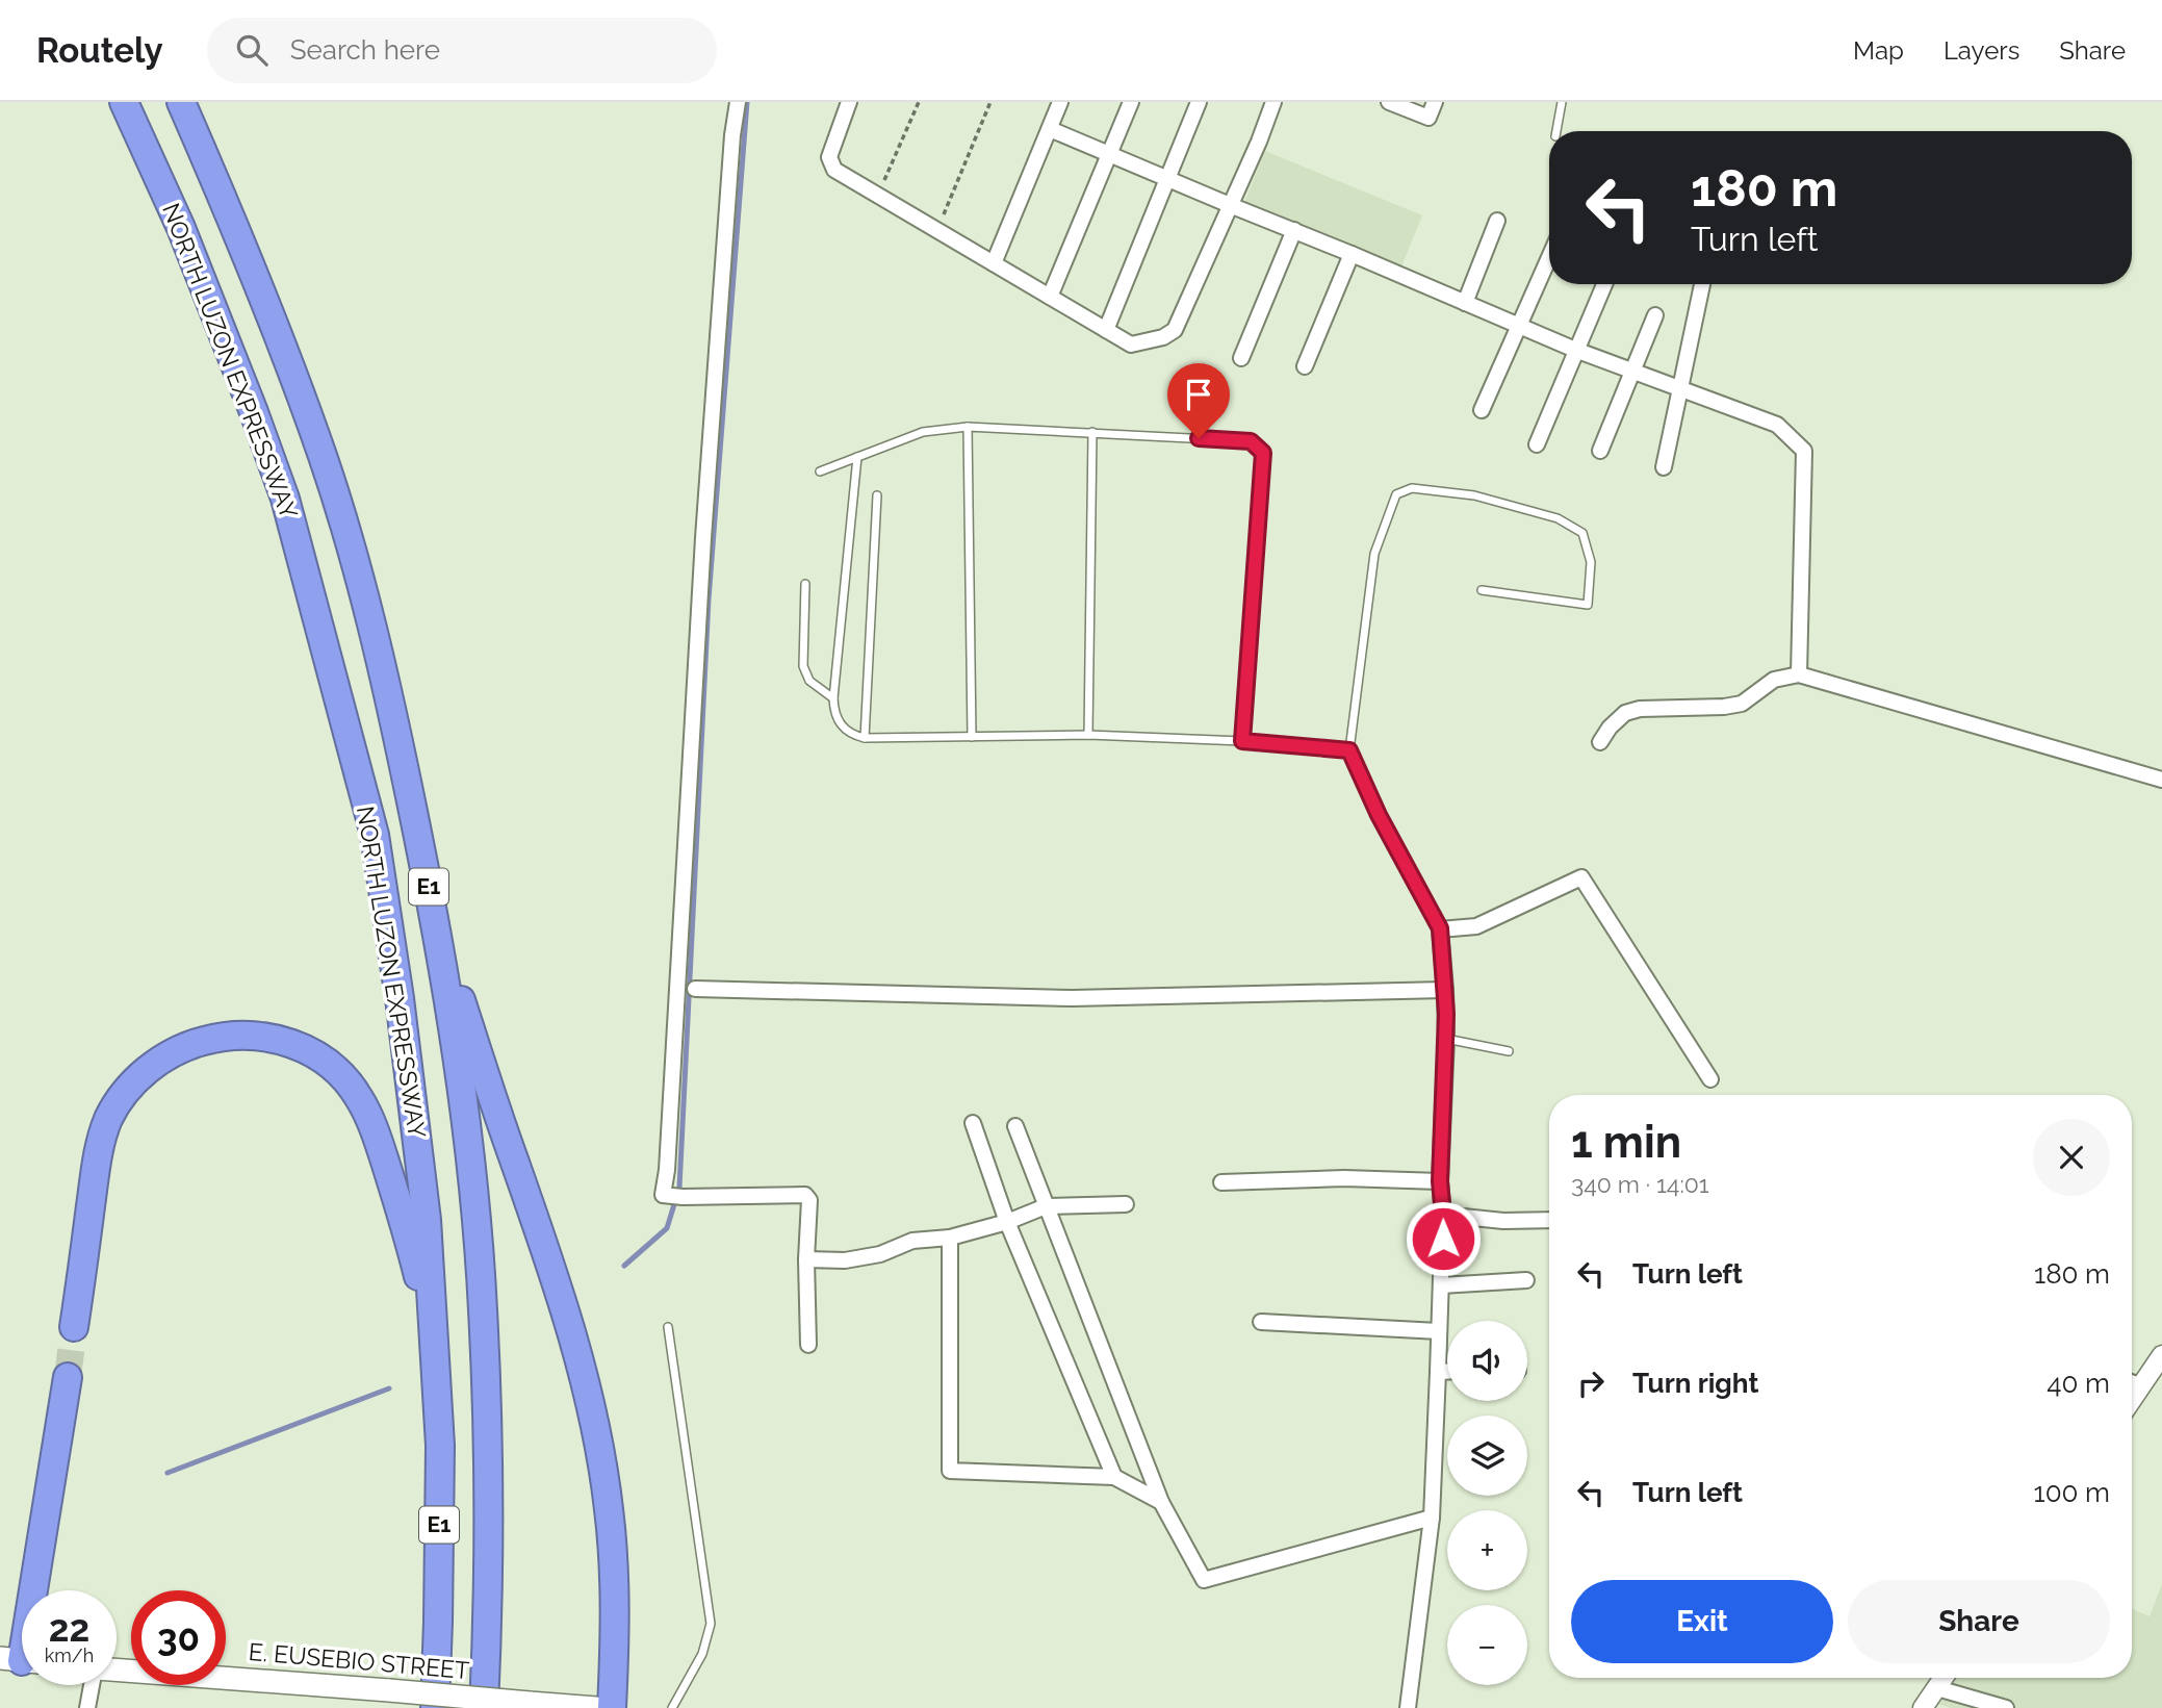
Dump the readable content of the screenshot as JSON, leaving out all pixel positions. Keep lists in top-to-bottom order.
{
  "streets": {
    "highway": ["NORTH LUZON EXPRESSWAY", "E1"],
    "main road": ["E. EUSEBIO STREET"]
  },
  "page": {
    "header": "Routely",
    "search": "Search here",
    "nav": ["Map", "Layers", "Share"],
    "turn": ["180 m", "Turn left"],
    "heading": ["1 min", "340 m · 14:01"],
    "list": [
      {
        "name": "Turn left",
        "value": "180 m"
      },
      {
        "name": "Turn right",
        "value": "40 m"
      },
      {
        "name": "Turn left",
        "value": "100 m"
      }
    ],
    "map_buttons": ["+", "−"],
    "buttons": ["Exit", "Share"],
    "speed": "22 km/h",
    "limit": "30"
  }
}
